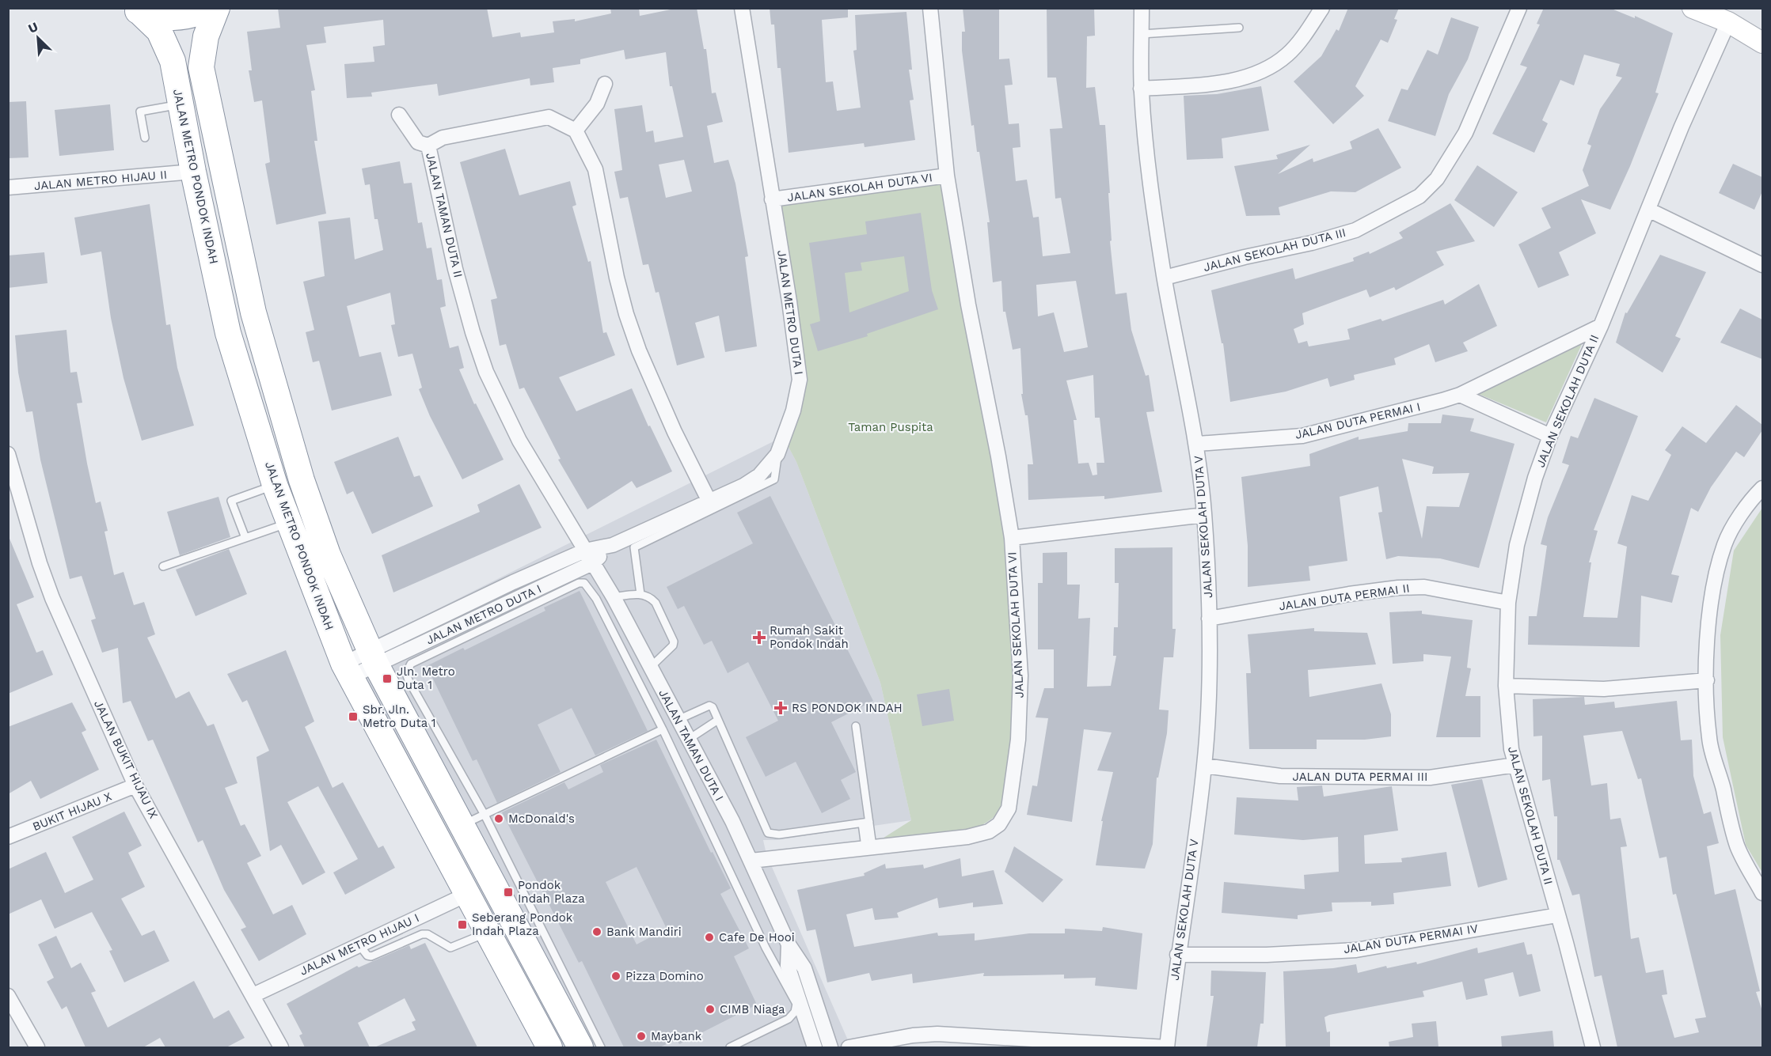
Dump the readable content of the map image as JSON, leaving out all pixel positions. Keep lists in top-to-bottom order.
{
  "streets": {
    "highway": ["JALAN METRO PONDOK INDAH"],
    "street": [
      "JALAN METRO HIJAU II",
      "JALAN SEKOLAH DUTA VI",
      "JALAN TAMAN DUTA II",
      "JALAN SEKOLAH DUTA III",
      "JALAN METRO DUTA I",
      "JALAN SEKOLAH DUTA II",
      "JALAN DUTA PERMAI I",
      "JALAN SEKOLAH DUTA V",
      "JALAN DUTA PERMAI II",
      "JALAN TAMAN DUTA I",
      "JALAN BUKIT HIJAU IX",
      "JALAN DUTA PERMAI III",
      "BUKIT HIJAU X",
      "JALAN DUTA PERMAI IV",
      "JALAN METRO HIJAU I"
    ]
  },
  "crossings": [
    ["JALAN METRO PONDOK INDAH", "JALAN METRO HIJAU II"],
    ["JALAN METRO PONDOK INDAH", "JALAN METRO DUTA I"],
    ["JALAN METRO PONDOK INDAH", "JALAN METRO HIJAU I"],
    ["JALAN SEKOLAH DUTA VI", "JALAN METRO DUTA I"],
    ["JALAN SEKOLAH DUTA VI", "JALAN TAMAN DUTA I"],
    ["JALAN TAMAN DUTA II", "JALAN METRO DUTA I"],
    ["JALAN TAMAN DUTA II", "JALAN TAMAN DUTA I"],
    ["JALAN SEKOLAH DUTA III", "JALAN SEKOLAH DUTA V"],
    ["JALAN METRO DUTA I", "JALAN TAMAN DUTA I"],
    ["JALAN SEKOLAH DUTA II", "JALAN DUTA PERMAI I"],
    ["JALAN SEKOLAH DUTA II", "JALAN DUTA PERMAI II"],
    ["JALAN SEKOLAH DUTA II", "JALAN DUTA PERMAI III"],
    ["JALAN SEKOLAH DUTA II", "JALAN DUTA PERMAI IV"],
    ["JALAN DUTA PERMAI I", "JALAN SEKOLAH DUTA V"],
    ["JALAN SEKOLAH DUTA V", "JALAN DUTA PERMAI II"],
    ["JALAN SEKOLAH DUTA V", "JALAN DUTA PERMAI III"],
    ["JALAN SEKOLAH DUTA V", "JALAN DUTA PERMAI IV"],
    ["JALAN BUKIT HIJAU IX", "BUKIT HIJAU X"],
    ["JALAN BUKIT HIJAU IX", "JALAN METRO HIJAU I"]
  ],
  "parks": ["Taman Puspita"],
  "places": {
    "health": ["Rumah Sakit Pondok Indah", "RS PONDOK INDAH"],
    "transit": [
      "Jln. Metro Duta 1",
      "Sbr. Jln. Metro Duta 1",
      "Pondok Indah Plaza",
      "Seberang Pondok Indah Plaza"
    ],
    "other": [
      "McDonald's",
      "Bank Mandiri",
      "Cafe De Hooi",
      "Pizza Domino",
      "CIMB Niaga",
      "Maybank"
    ]
  },
  "north": "top left"
}
